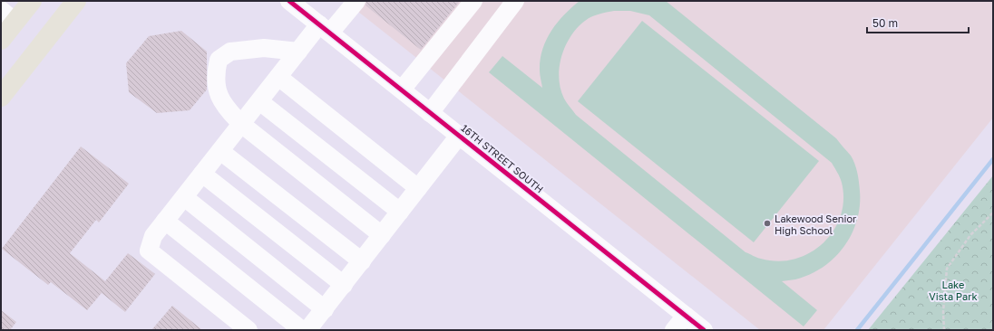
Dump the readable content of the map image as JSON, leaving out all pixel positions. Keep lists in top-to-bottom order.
{
  "streets": {
    "street": ["16TH STREET SOUTH"]
  },
  "parks": ["Lake Vista Park"],
  "places": ["Lakewood Senior High School"],
  "scale_bar": "50 m"
}
